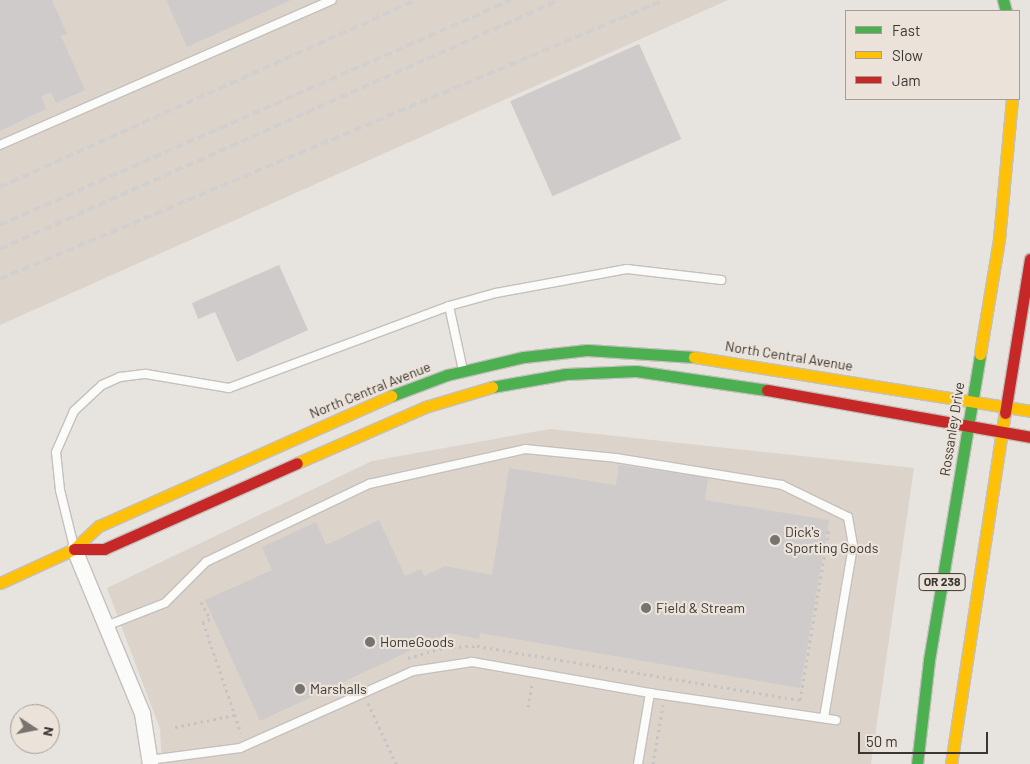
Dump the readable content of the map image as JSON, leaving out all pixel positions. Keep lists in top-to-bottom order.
{
  "streets": {
    "street": ["North Central Avenue", "Rossanley Drive", "OR 238"]
  },
  "crossings": [
    ["North Central Avenue", "Rossanley Drive"],
    ["North Central Avenue", "OR 238"]
  ],
  "places": [
    "Dick's Sporting Goods",
    "Field & Stream",
    "HomeGoods",
    "Marshalls"
  ],
  "legend": ["Fast", "Slow", "Jam"],
  "scale_bar": "50 m",
  "north": "right"
}
